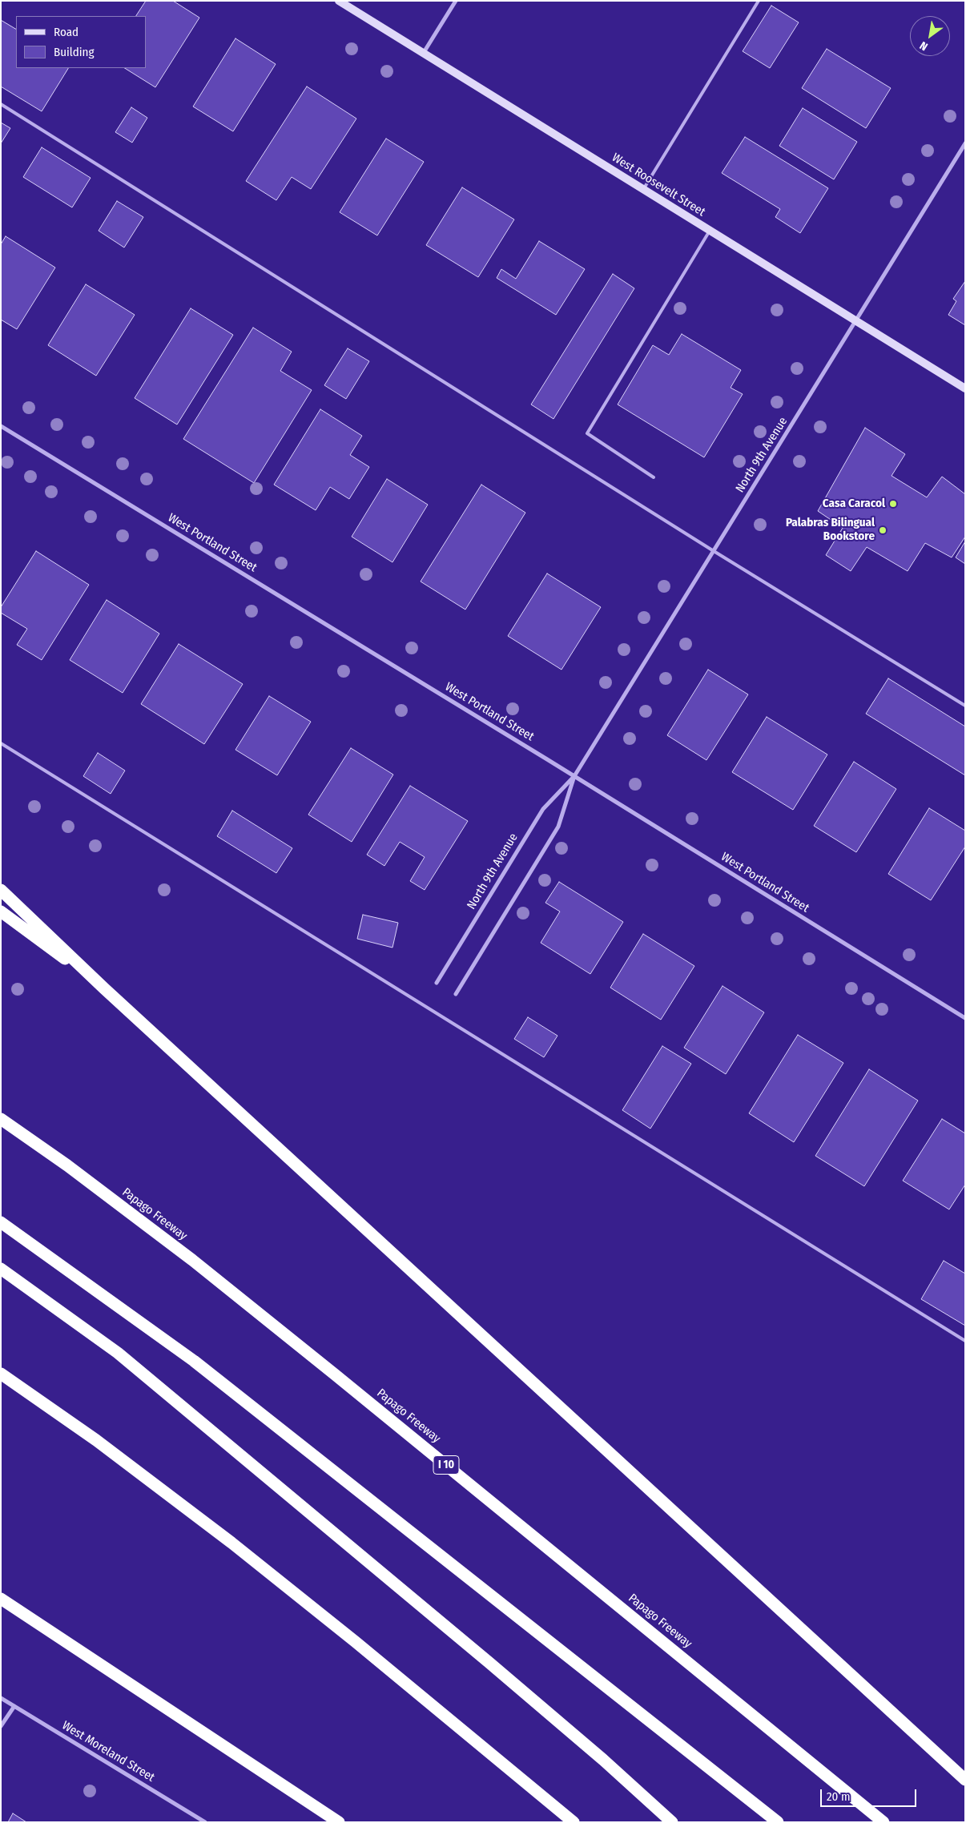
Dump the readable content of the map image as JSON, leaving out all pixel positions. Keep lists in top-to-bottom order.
{
  "streets": {
    "highway": ["Papago Freeway", "I 10"],
    "street": [
      "West Roosevelt Street",
      "North 9th Avenue",
      "West Portland Street",
      "West Moreland Street"
    ]
  },
  "crossings": [
    ["West Roosevelt Street", "North 9th Avenue"],
    ["North 9th Avenue", "West Portland Street"]
  ],
  "places": ["Casa Caracol", "Palabras Bilingual Bookstore"],
  "legend": ["Road", "Building"],
  "scale_bar": "20 m",
  "north": "bottom left"
}
